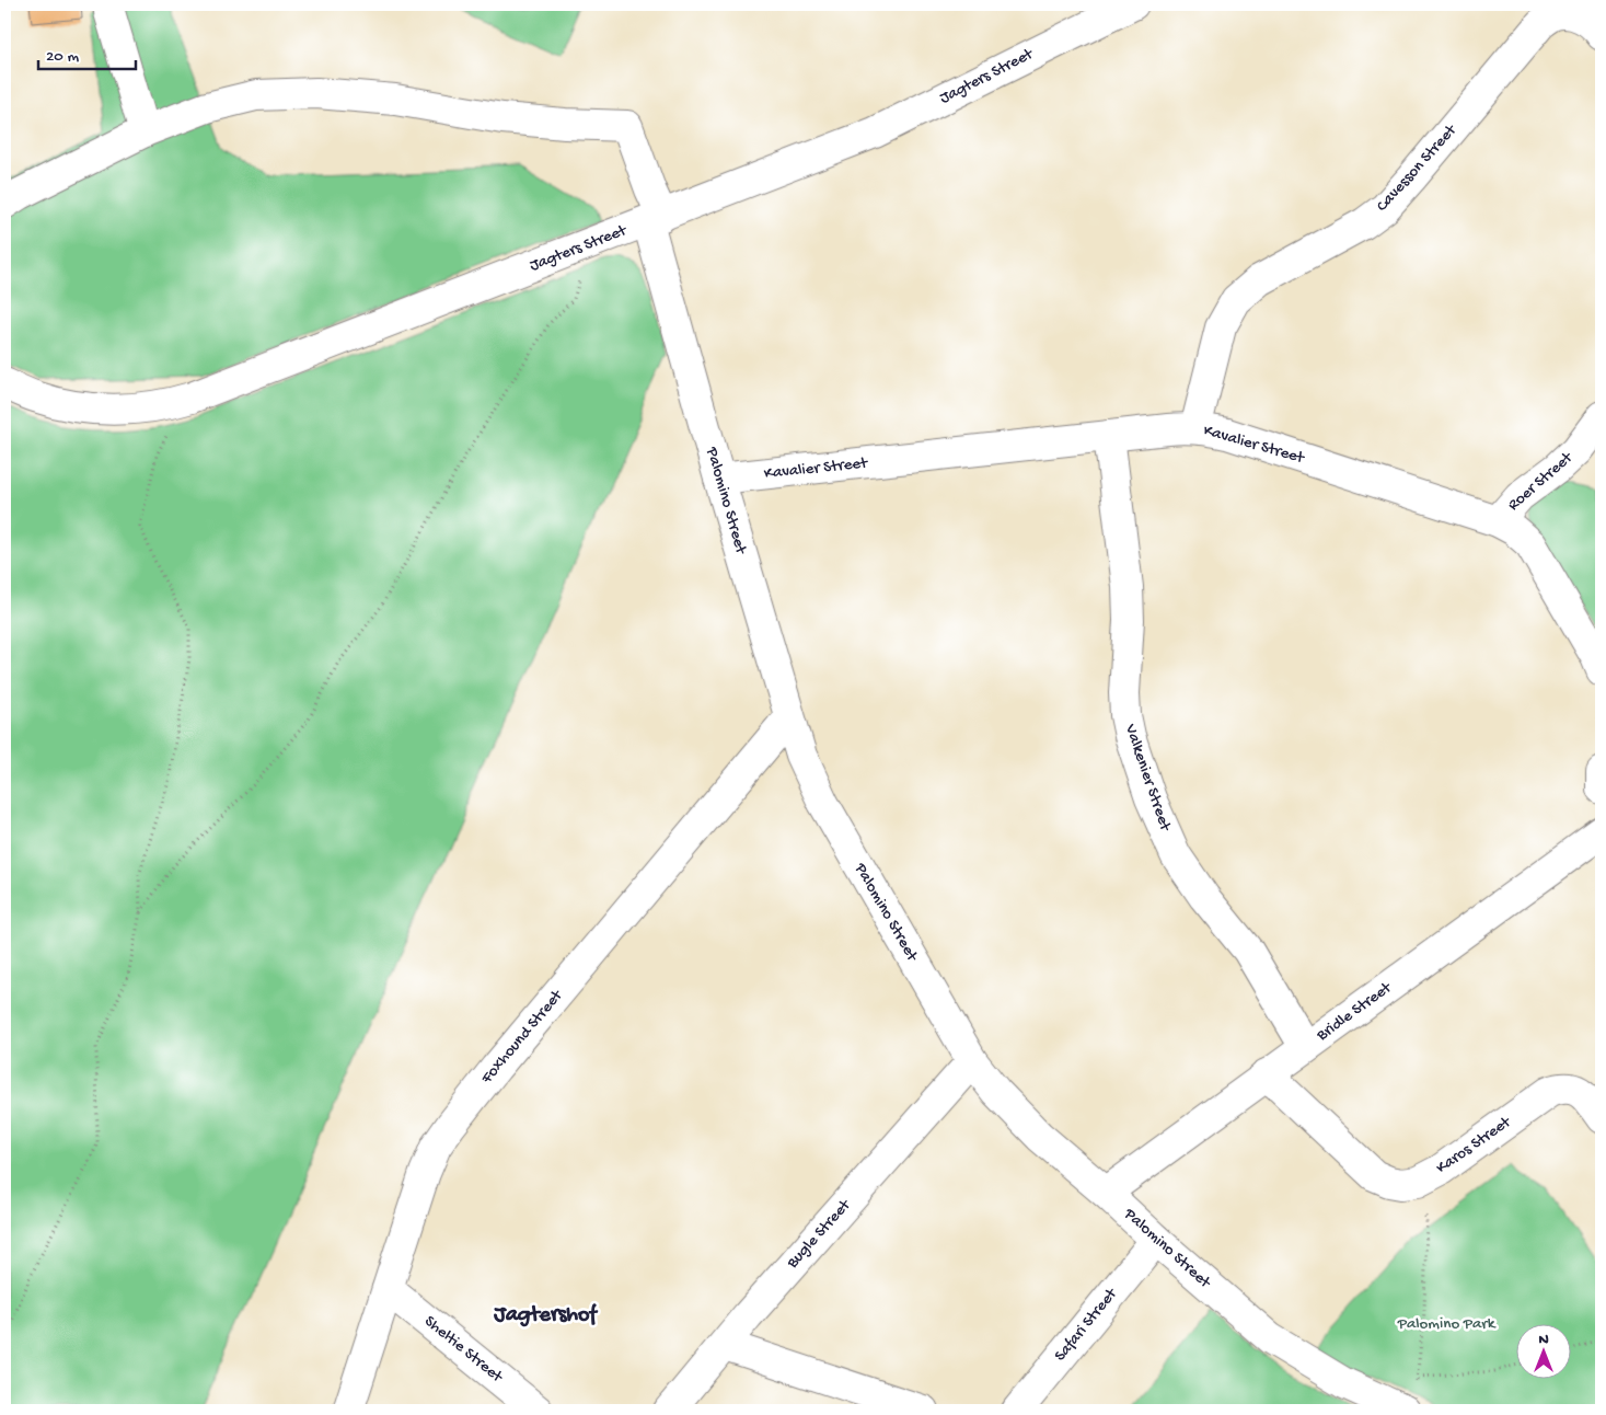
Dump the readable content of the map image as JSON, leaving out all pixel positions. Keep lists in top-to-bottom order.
{
  "streets": {
    "street": [
      "Jagters Street",
      "Cavesson Street",
      "Kavalier Street",
      "Roer Street",
      "Palomino Street",
      "Valkenier Street",
      "Bridle Street",
      "Foxhound Street",
      "Karos Street",
      "Bugle Street",
      "Safari Street",
      "Sheltie Street"
    ]
  },
  "crossings": [
    ["Jagters Street", "Palomino Street"],
    ["Cavesson Street", "Kavalier Street"],
    ["Kavalier Street", "Roer Street"],
    ["Kavalier Street", "Palomino Street"],
    ["Kavalier Street", "Valkenier Street"],
    ["Palomino Street", "Bridle Street"],
    ["Palomino Street", "Foxhound Street"],
    ["Palomino Street", "Bugle Street"],
    ["Palomino Street", "Safari Street"],
    ["Valkenier Street", "Bridle Street"],
    ["Bridle Street", "Karos Street"],
    ["Foxhound Street", "Sheltie Street"]
  ],
  "districts": ["Jagtershof"],
  "parks": ["Palomino Park"],
  "scale_bar": "20 m",
  "north": "top"
}
